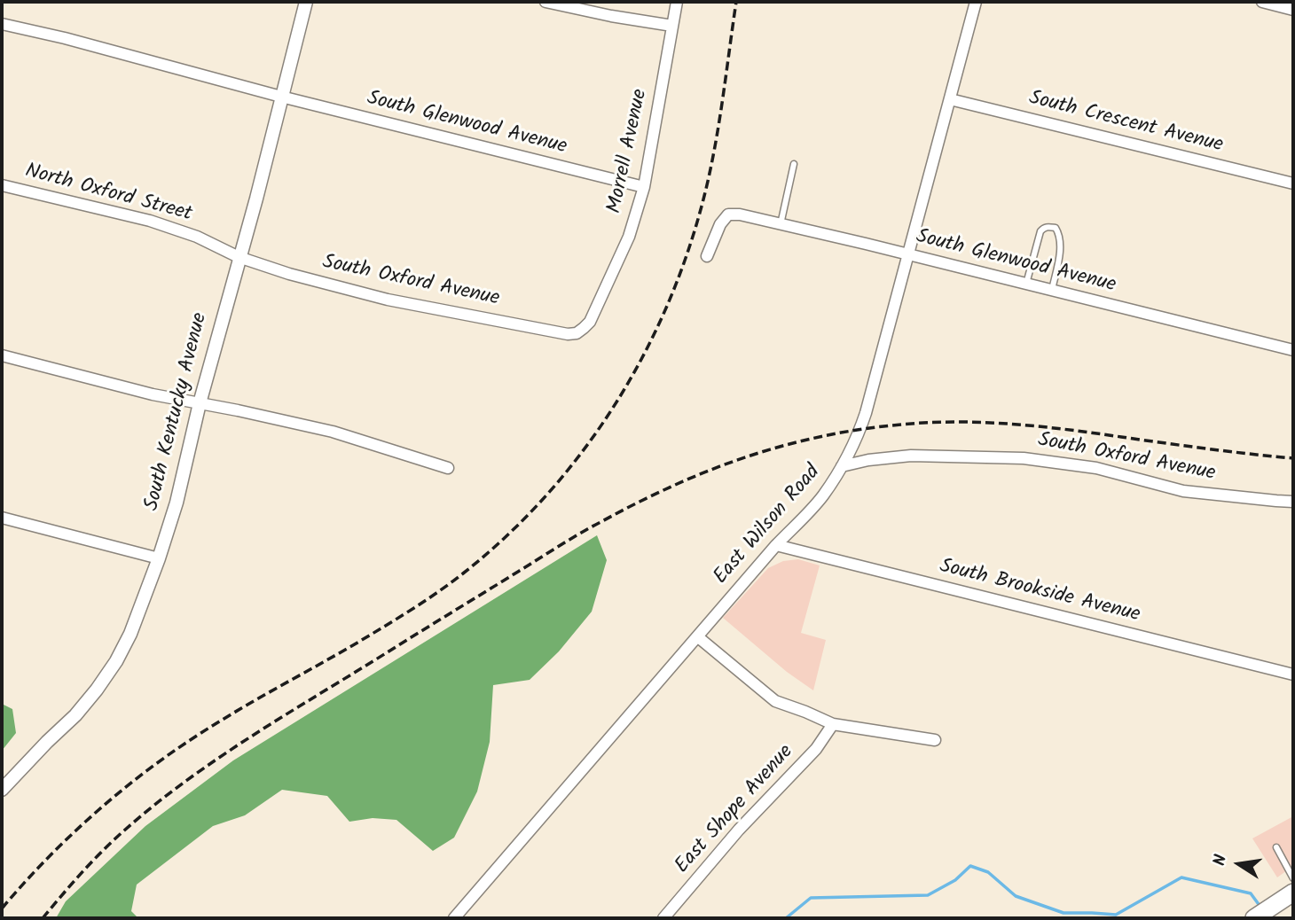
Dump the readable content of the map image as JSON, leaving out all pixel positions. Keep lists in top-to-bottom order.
{
  "streets": {
    "street": [
      "South Crescent Avenue",
      "South Glenwood Avenue",
      "Morrell Avenue",
      "North Oxford Street",
      "South Oxford Avenue",
      "South Kentucky Avenue",
      "East Wilson Road",
      "South Brookside Avenue",
      "East Shope Avenue"
    ]
  },
  "crossings": [
    ["South Crescent Avenue", "East Wilson Road"],
    ["South Glenwood Avenue", "Morrell Avenue"],
    ["South Glenwood Avenue", "South Kentucky Avenue"],
    ["South Glenwood Avenue", "East Wilson Road"],
    ["Morrell Avenue", "South Oxford Avenue"],
    ["North Oxford Street", "South Oxford Avenue"],
    ["North Oxford Street", "South Kentucky Avenue"],
    ["South Oxford Avenue", "South Kentucky Avenue"],
    ["South Oxford Avenue", "East Wilson Road"],
    ["East Wilson Road", "South Brookside Avenue"]
  ],
  "north": "left"
}
